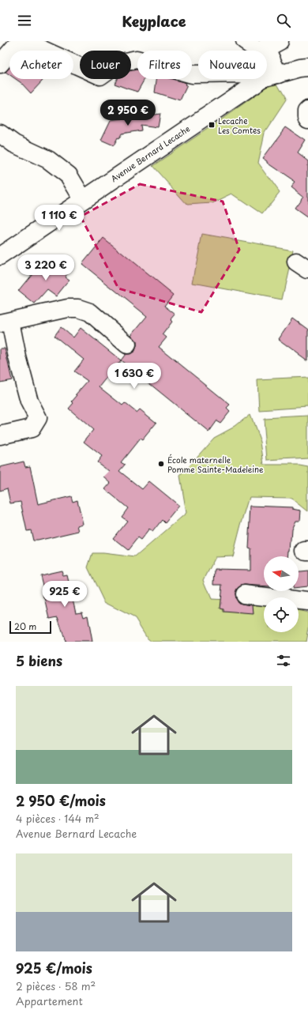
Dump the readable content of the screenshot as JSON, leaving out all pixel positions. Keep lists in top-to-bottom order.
{
  "streets": {
    "street": ["Avenue Bernard Lecache"]
  },
  "places": {
    "transit": ["Lecache Les Comtes"],
    "other": ["École maternelle Pomme Sainte-Madeleine"]
  },
  "scale_bar": "20 m",
  "north": "left",
  "page": {
    "header": "Keyplace",
    "chip": [
      "Acheter",
      "Louer",
      "Filtres",
      "Nouveau"
    ],
    "price": [
      "2 950 €",
      "1 110 €",
      "3 220 €",
      "1 630 €",
      "925 €"
    ],
    "scale": "20 m",
    "heading": "5 biens",
    "list": [
      {
        "name": "2 950 €/mois",
        "note": "4 pièces · 144 m² · Avenue Bernard Lecache"
      },
      {
        "name": "925 €/mois",
        "note": "2 pièces · 58 m² · Appartement"
      }
    ]
  }
}
